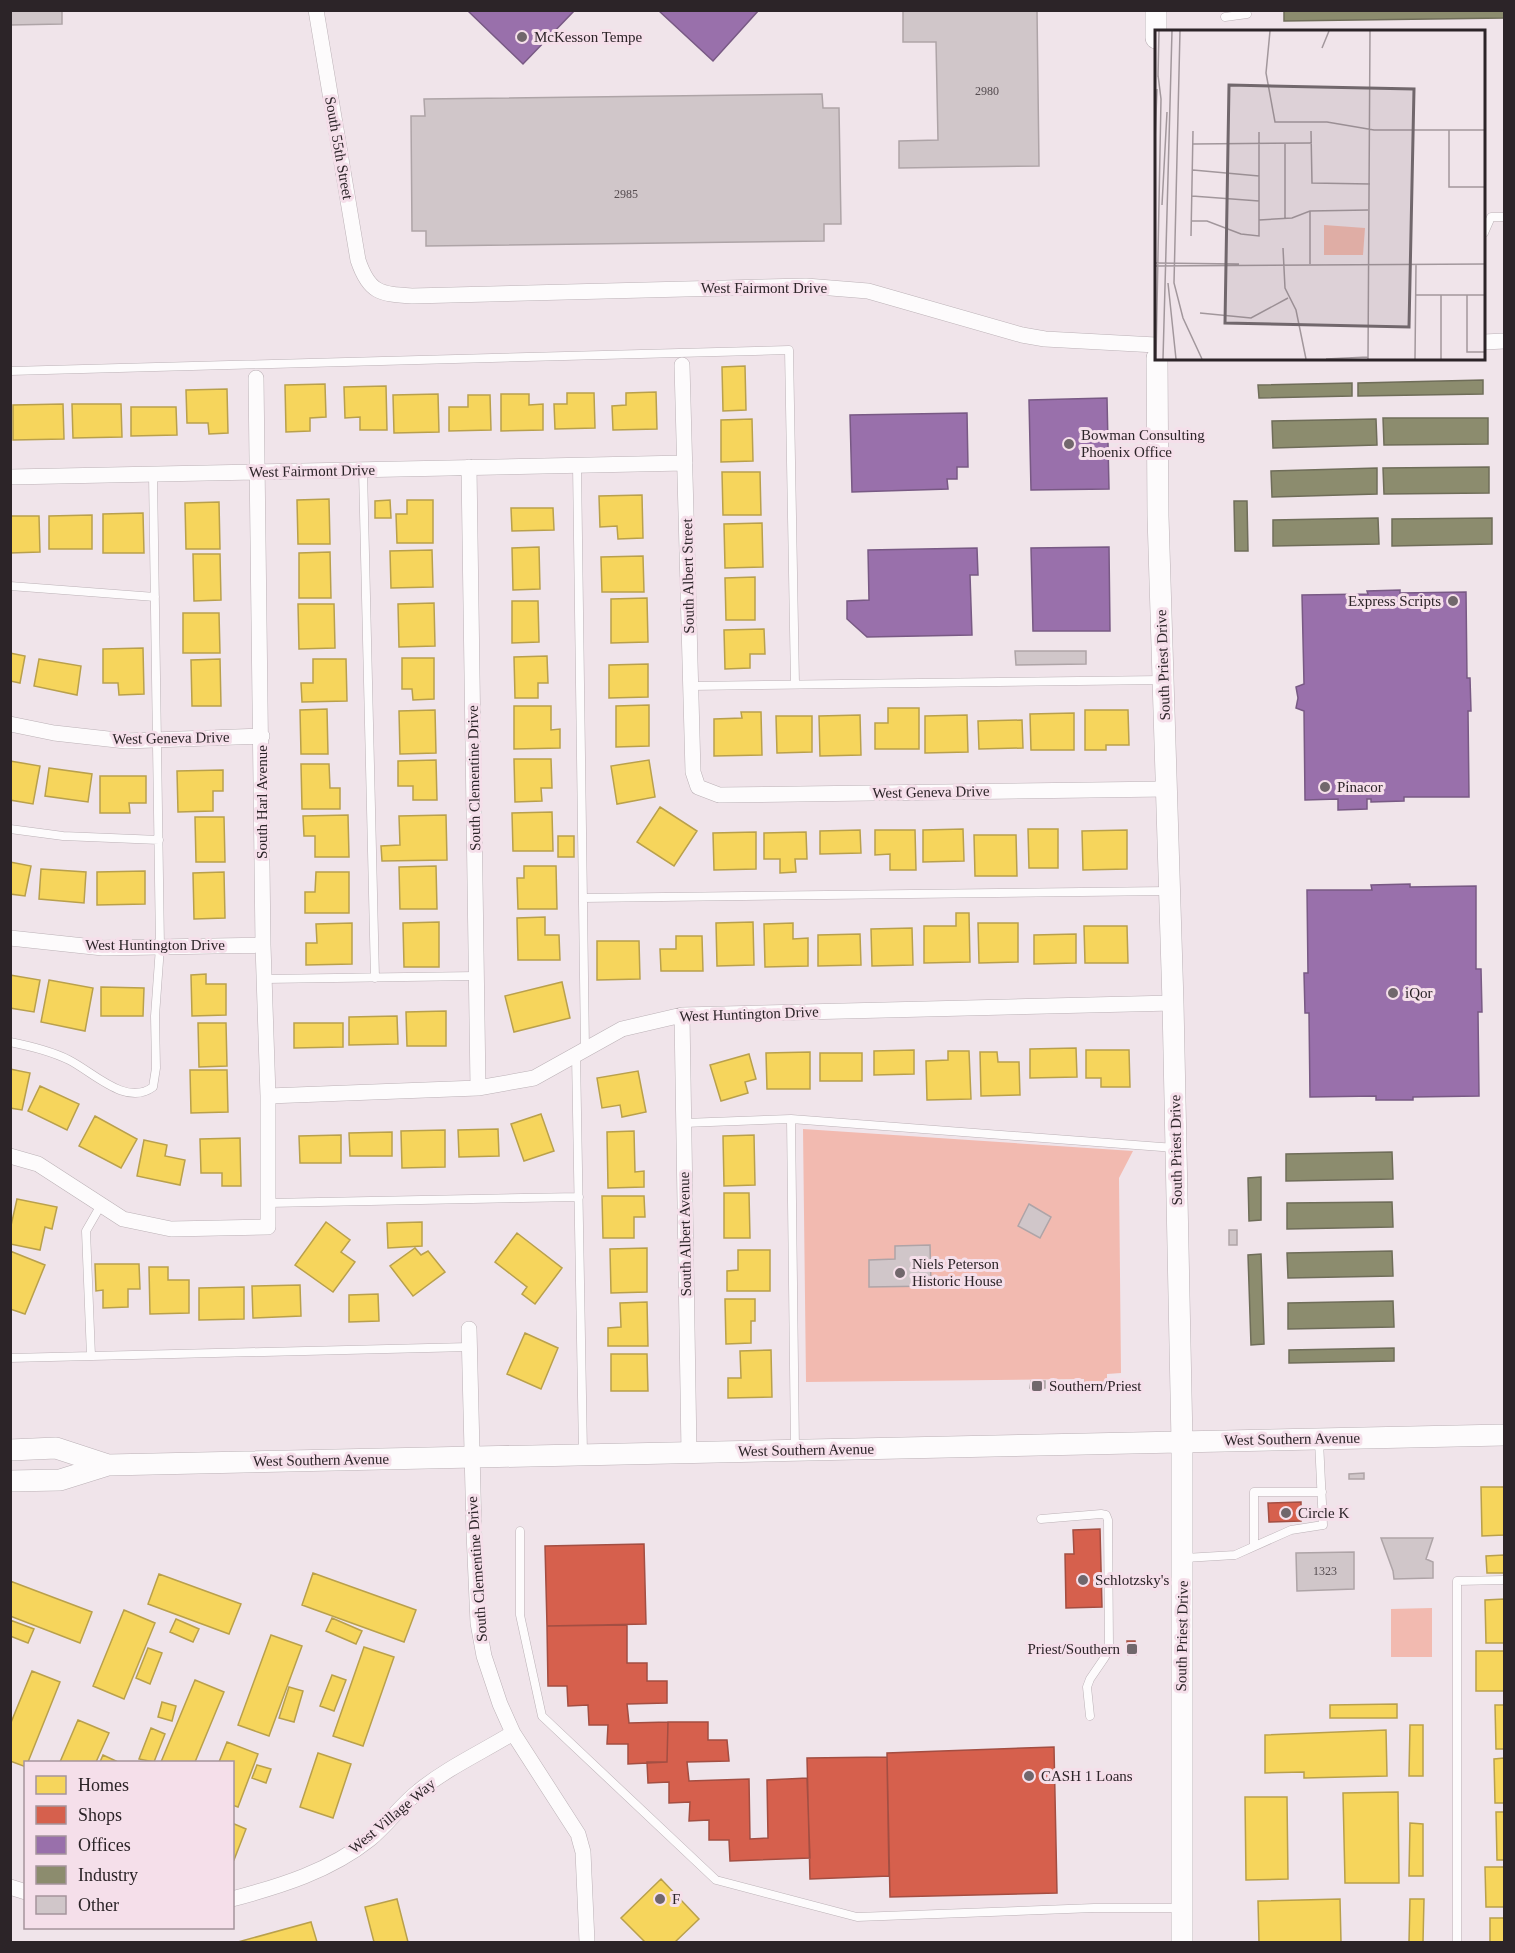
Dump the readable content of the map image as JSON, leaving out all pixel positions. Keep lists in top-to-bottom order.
{
  "streets": {
    "main road": ["South Priest Drive", "West Southern Avenue"],
    "street": [
      "South 55th Street",
      "West Fairmont Drive",
      "South Albert Street",
      "West Geneva Drive",
      "South Clementine Drive",
      "South Harl Avenue",
      "West Huntington Drive",
      "South Albert Avenue",
      "West Village Way"
    ]
  },
  "crossings": [
    ["South 55th Street", "West Fairmont Drive"],
    ["West Fairmont Drive", "South Albert Street"],
    ["West Fairmont Drive", "South Clementine Drive"],
    ["West Fairmont Drive", "South Harl Avenue"],
    ["South Albert Street", "West Geneva Drive"],
    ["South Priest Drive", "West Geneva Drive"],
    ["South Priest Drive", "West Huntington Drive"],
    ["South Priest Drive", "West Southern Avenue"],
    ["West Geneva Drive", "South Harl Avenue"],
    ["South Clementine Drive", "West Huntington Drive"],
    ["South Clementine Drive", "West Southern Avenue"],
    ["South Clementine Drive", "West Village Way"],
    ["South Harl Avenue", "West Huntington Drive"],
    ["West Huntington Drive", "South Albert Avenue"],
    ["South Albert Avenue", "West Southern Avenue"]
  ],
  "places": {
    "other": [
      "McKesson Tempe",
      "Bowman Consulting Phoenix Office",
      "Express Scripts",
      "Pinacor",
      "iQor",
      "Niels Peterson Historic House",
      "Circle K",
      "Schlotzsky's",
      "CASH 1 Loans",
      "F"
    ],
    "transit": ["Southern/Priest", "Priest/Southern"]
  },
  "house_numbers": ["2980", "2985", "1323"],
  "legend": [
    "Homes",
    "Shops",
    "Offices",
    "Industry",
    "Other"
  ]
}
